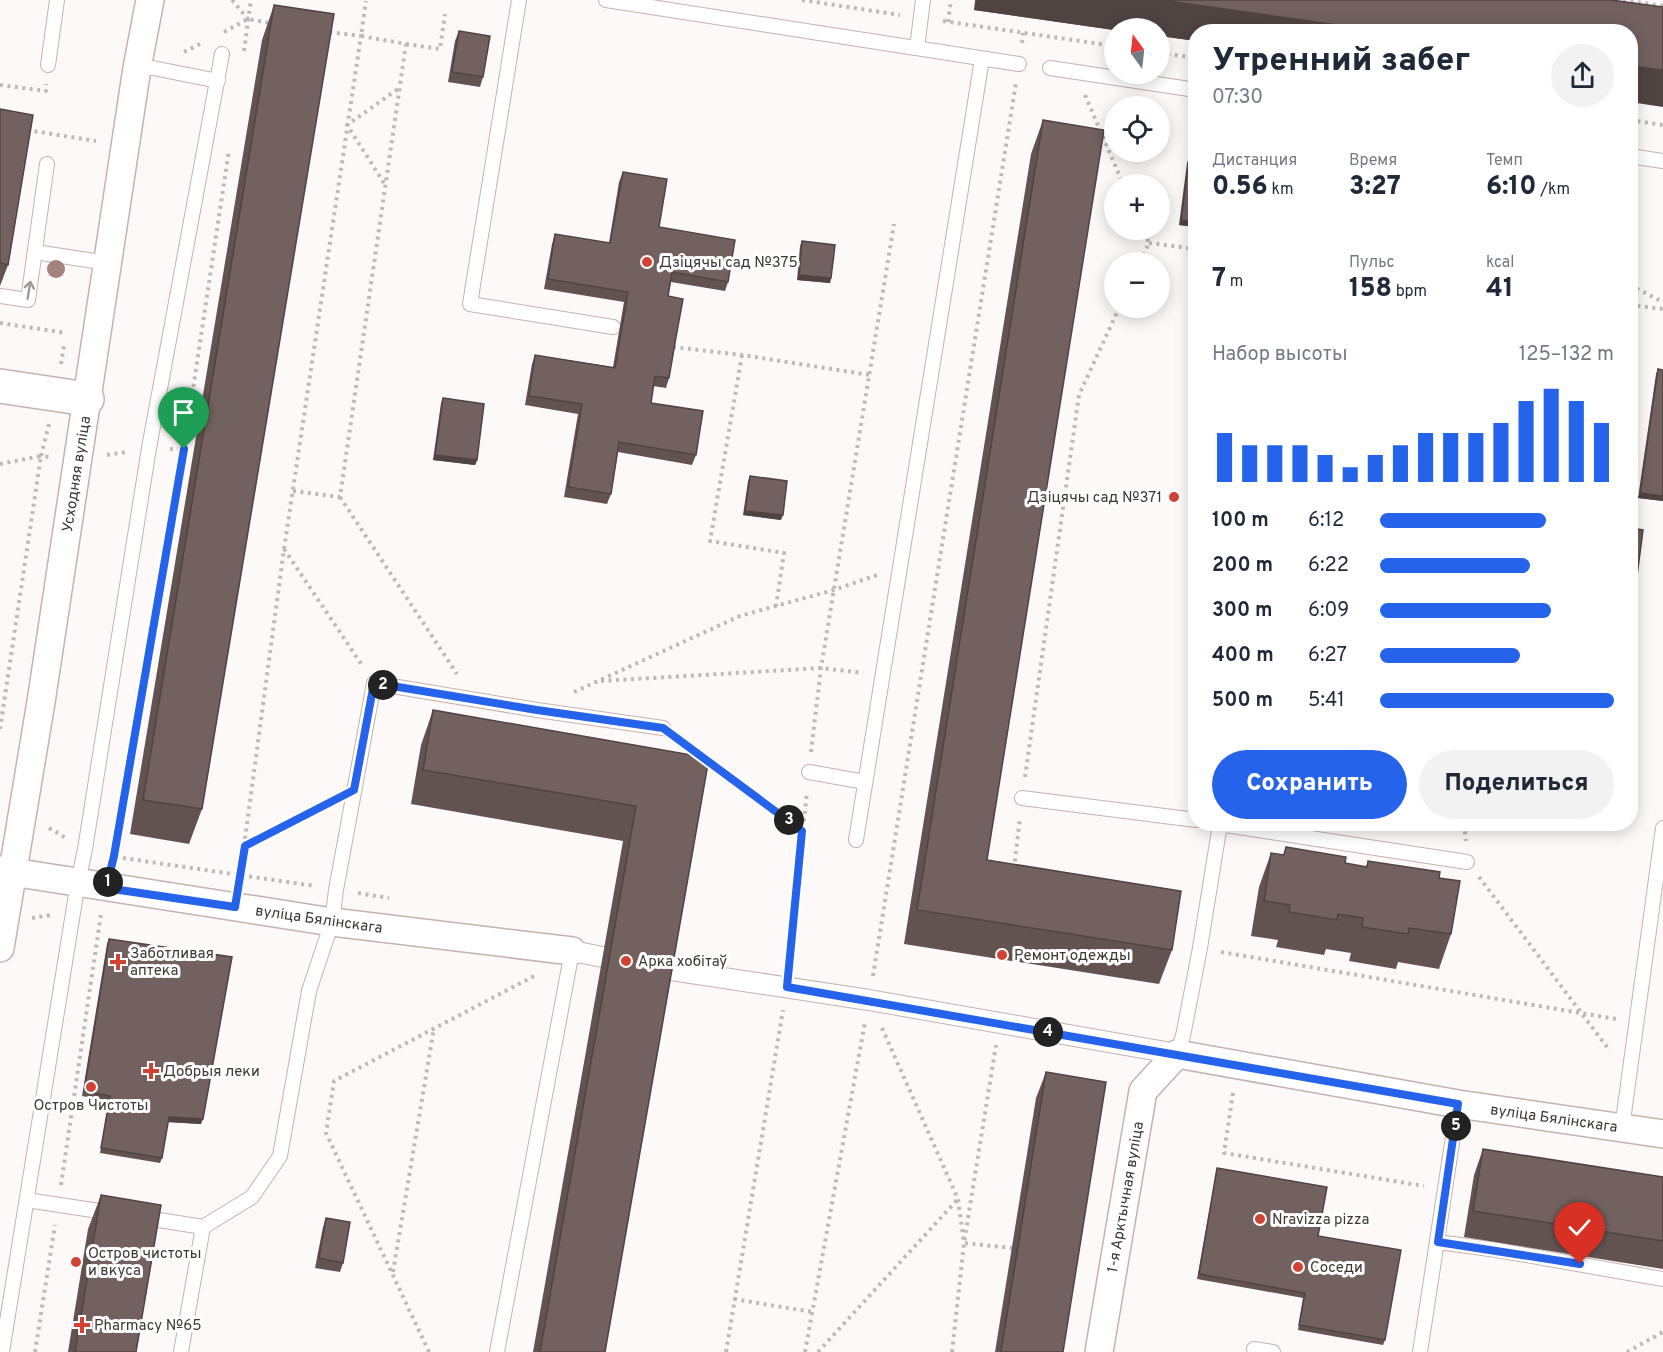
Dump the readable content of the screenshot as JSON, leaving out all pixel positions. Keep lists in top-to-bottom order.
{
  "streets": {
    "street": ["Усходняя вуліца", "вуліца Бялінскага", "1-я Арктычная вуліца"]
  },
  "crossings": [
    ["Усходняя вуліца", "вуліца Бялінскага"],
    ["вуліца Бялінскага", "1-я Арктычная вуліца"]
  ],
  "places": {
    "other": [
      "Дзіцячы сад №375",
      "Дзіцячы сад №371",
      "Ремонт одежды",
      "Арка хобітаў",
      "Остров Чистоты",
      "Nravizza pizza",
      "Остров чистоты и вкуса",
      "Соседи"
    ],
    "health": ["Заботливая аптека", "Добрыя леки", "Pharmacy №65"]
  },
  "north": "top",
  "page": {
    "map_buttons": ["+", "−"],
    "heading": ["Утренний забег", "07:30"],
    "stats": [
      ["Дистанция", "0.56 km"],
      ["Время", "3:27"],
      ["Темп", "6:10 /km"],
      ["7 m"],
      ["Пульс", "158 bpm"],
      ["kcal", "41"]
    ],
    "chart": ["Набор высоты", "125–132 m"],
    "list": [
      {
        "name": "100 m",
        "note": "6:12"
      },
      {
        "name": "200 m",
        "note": "6:22"
      },
      {
        "name": "300 m",
        "note": "6:09"
      },
      {
        "name": "400 m",
        "note": "6:27"
      },
      {
        "name": "500 m",
        "note": "5:41"
      }
    ],
    "pins": [
      "2",
      "3",
      "1",
      "4",
      "5"
    ],
    "buttons": ["Сохранить", "Поделиться"]
  }
}
